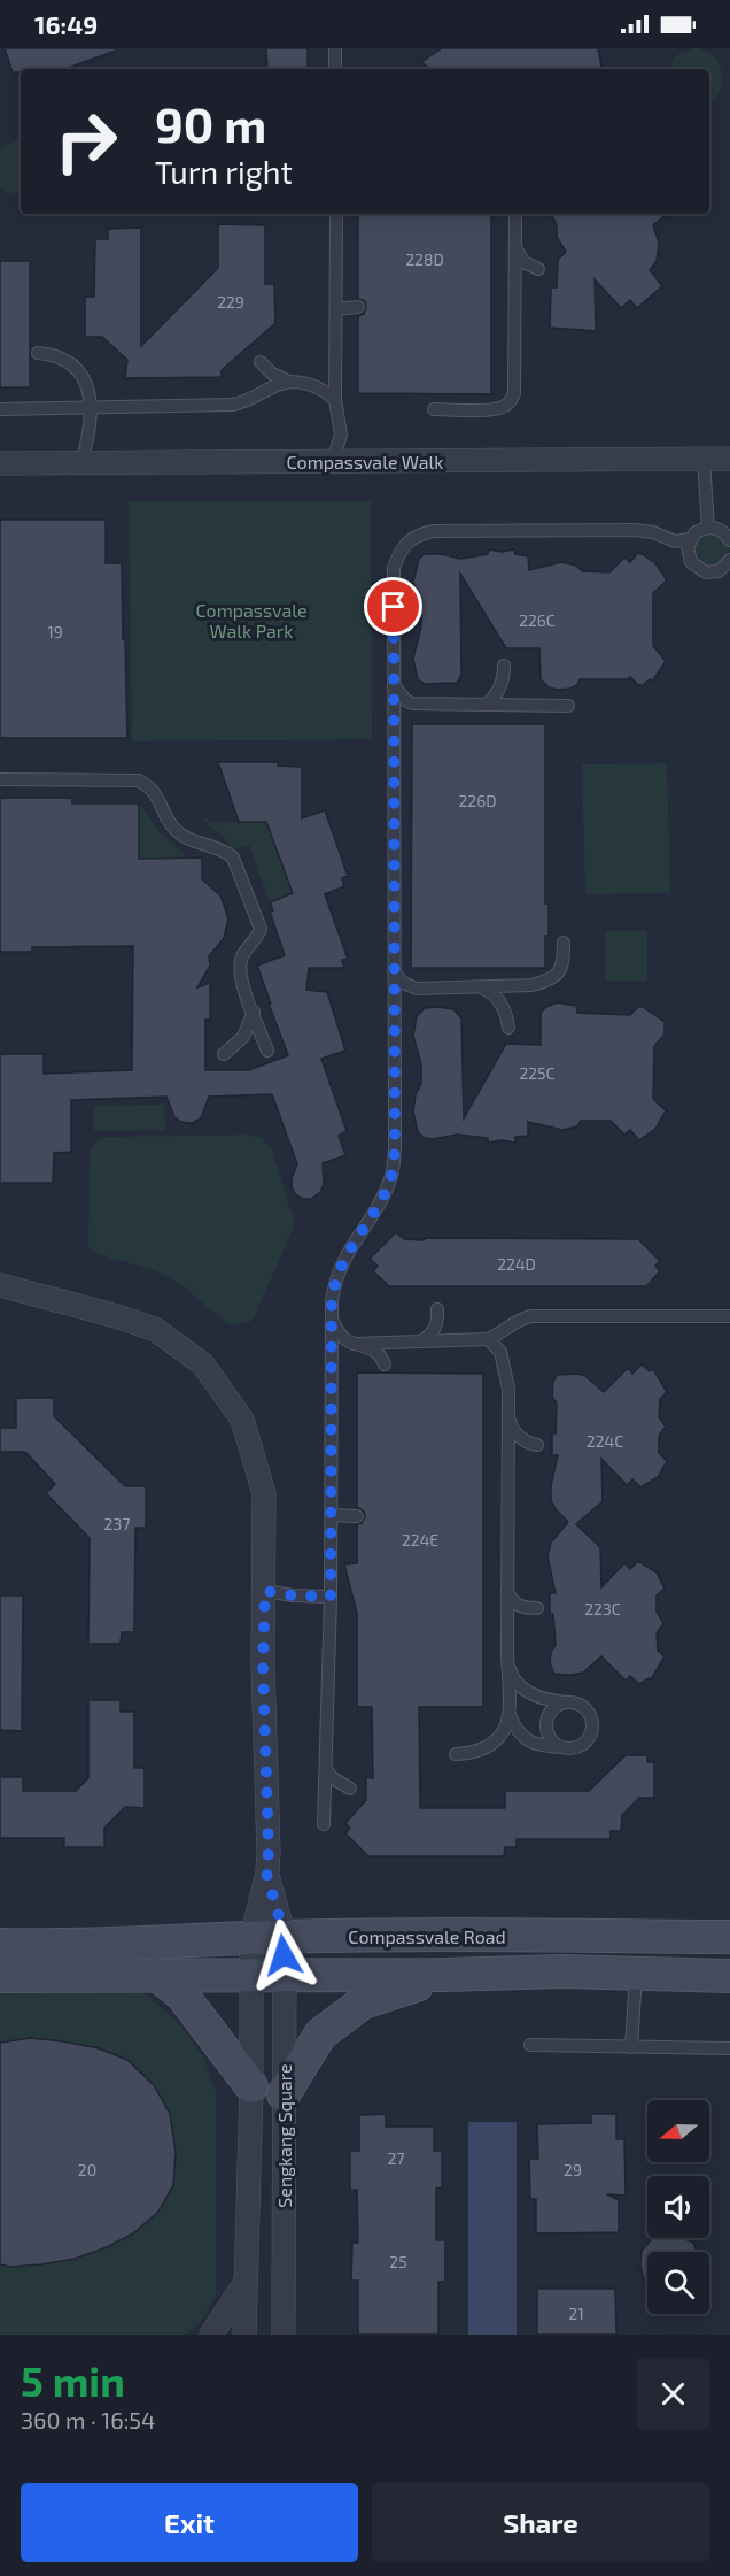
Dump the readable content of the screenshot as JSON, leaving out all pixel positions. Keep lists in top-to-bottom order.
{
  "streets": {
    "street": ["Compassvale Walk", "Compassvale Road", "Sengkang Square"]
  },
  "crossings": [
    ["Compassvale Road", "Sengkang Square"]
  ],
  "parks": ["Compassvale Walk Park"],
  "house_numbers": [
    "228D",
    "229",
    "226C",
    "19",
    "226D",
    "225C",
    "224D",
    "224C",
    "237",
    "224E",
    "223C",
    "27",
    "20",
    "29",
    "25",
    "21"
  ],
  "north": "left",
  "page": {
    "status": "16:49",
    "turn": ["90 m", "Turn right"],
    "heading": ["5 min", "360 m · 16:54"],
    "buttons": ["Exit", "Share"]
  }
}
